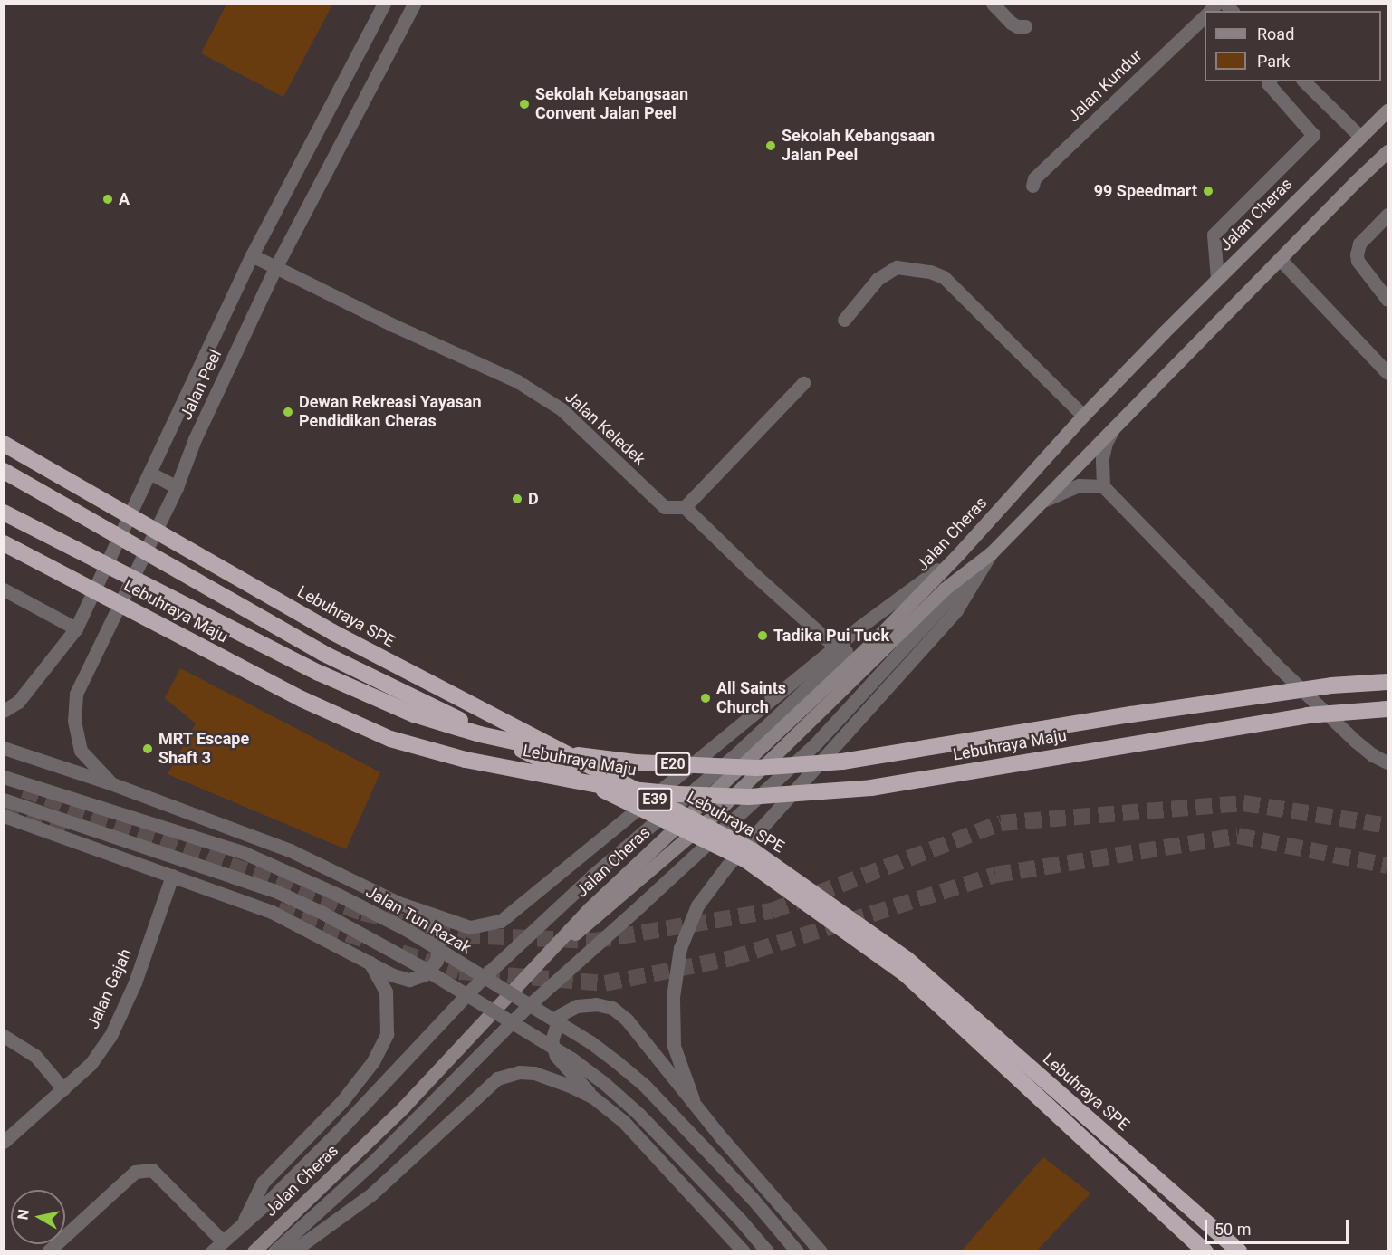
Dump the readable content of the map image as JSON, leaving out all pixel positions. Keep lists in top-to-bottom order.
{
  "streets": {
    "highway": [
      "Lebuhraya Maju",
      "Lebuhraya SPE",
      "E20",
      "E39"
    ],
    "main road": ["Jalan Cheras"],
    "street": [
      "Jalan Kundur",
      "Jalan Peel",
      "Jalan Keledek",
      "Jalan Tun Razak",
      "Jalan Gajah"
    ]
  },
  "crossings": [
    ["Jalan Peel", "Jalan Keledek"]
  ],
  "places": [
    "Sekolah Kebangsaan Convent Jalan Peel",
    "Sekolah Kebangsaan Jalan Peel",
    "99 Speedmart",
    "A",
    "Dewan Rekreasi Yayasan Pendidikan Cheras",
    "D",
    "Tadika Pui Tuck",
    "All Saints Church",
    "MRT Escape Shaft 3"
  ],
  "legend": ["Road", "Park"],
  "scale_bar": "50 m",
  "north": "left"
}
